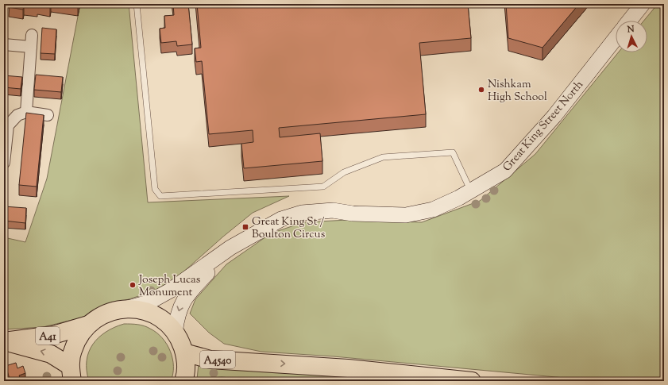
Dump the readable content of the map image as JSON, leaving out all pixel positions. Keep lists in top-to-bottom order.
{
  "streets": {
    "highway": ["A41", "A4540"],
    "street": ["Great King Street North"]
  },
  "crossings": [
    ["Great King Street North", "A4540"],
    ["A41", "A4540"]
  ],
  "places": {
    "other": ["Nishkam High School", "Joseph Lucas Monument"],
    "transit": ["Great King St / Boulton Circus"]
  },
  "north": "top"
}
